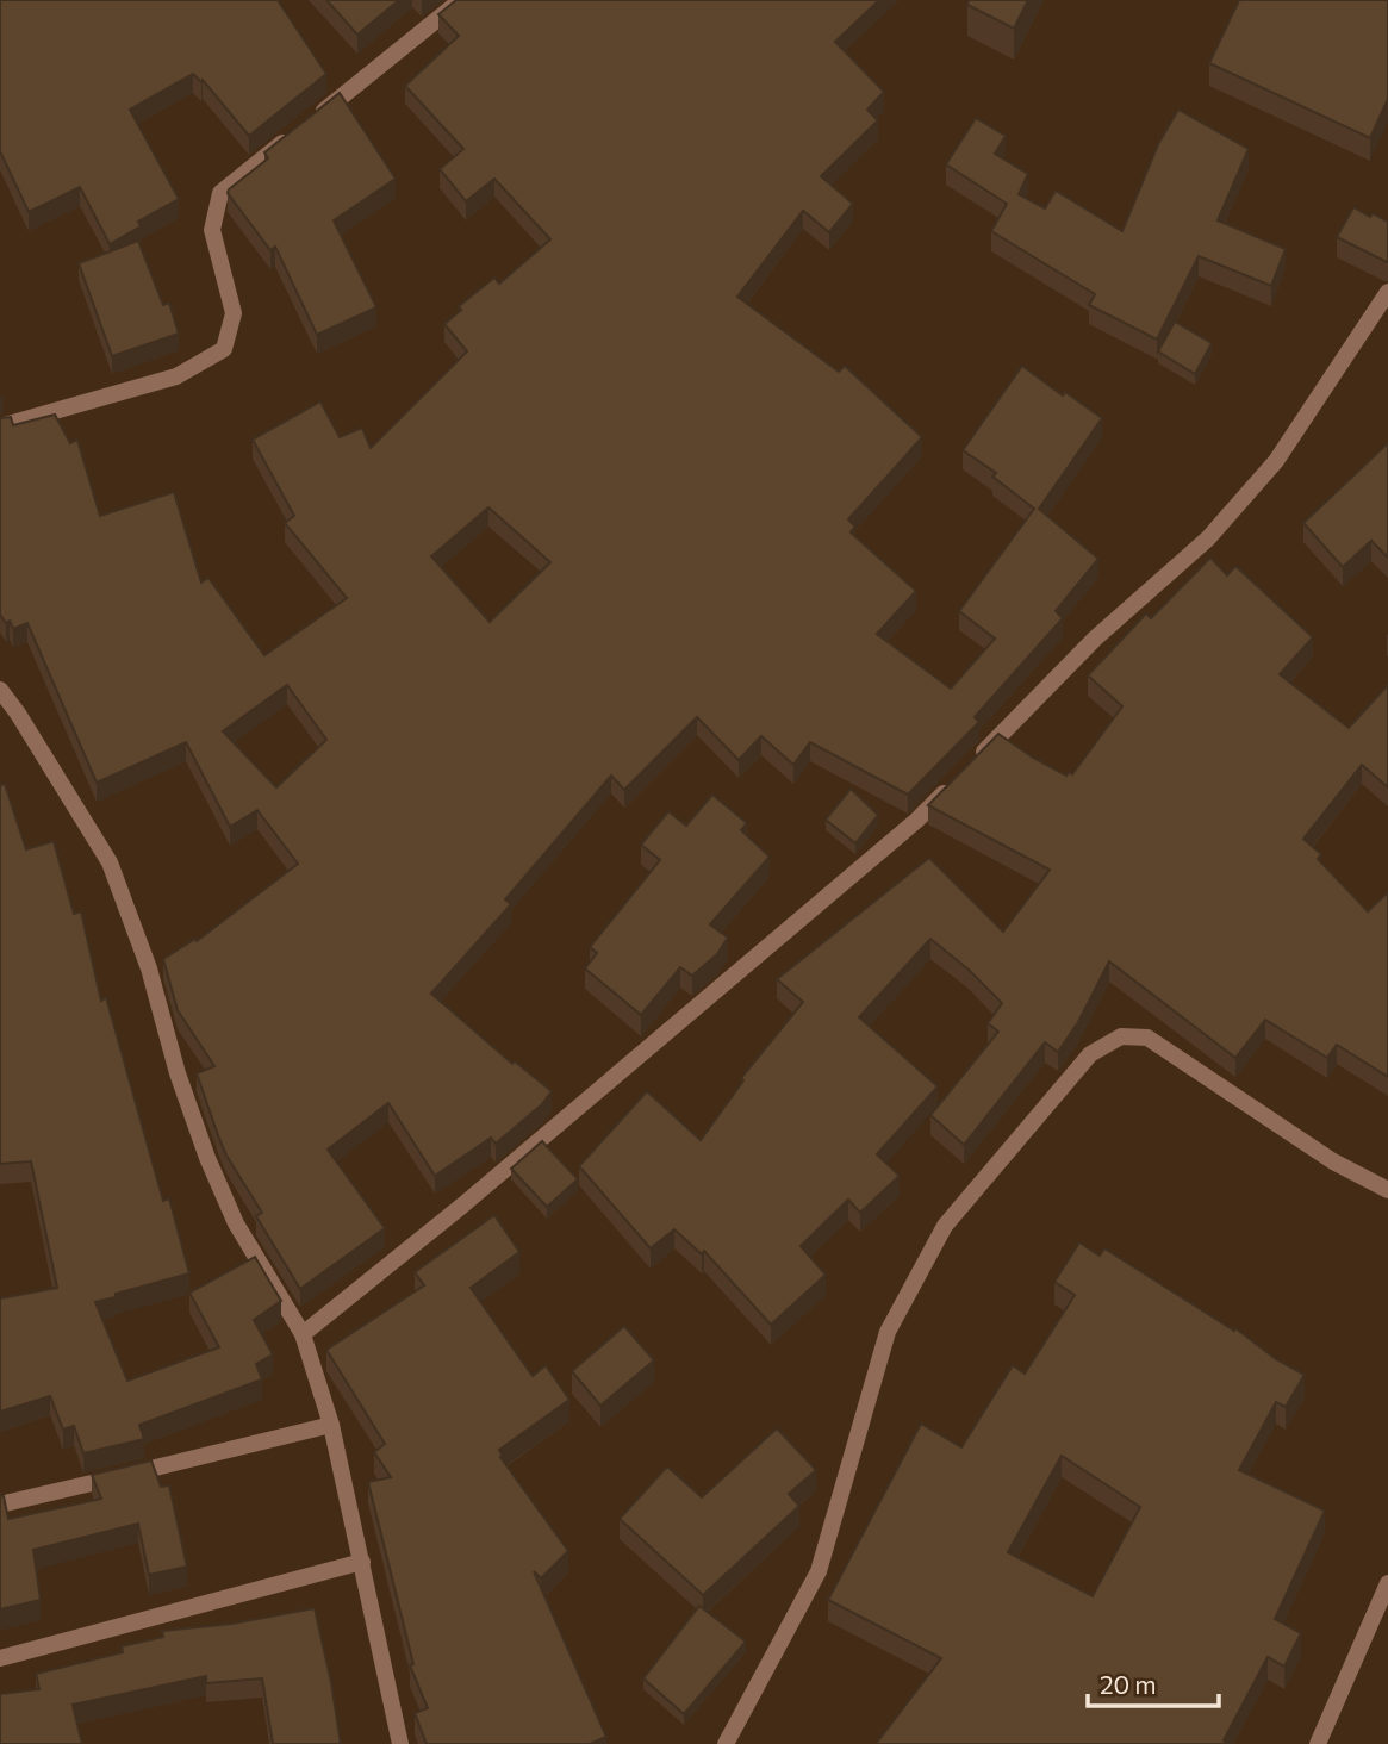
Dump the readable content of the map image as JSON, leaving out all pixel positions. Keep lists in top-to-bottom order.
{
  "scale_bar": "20 m"
}
